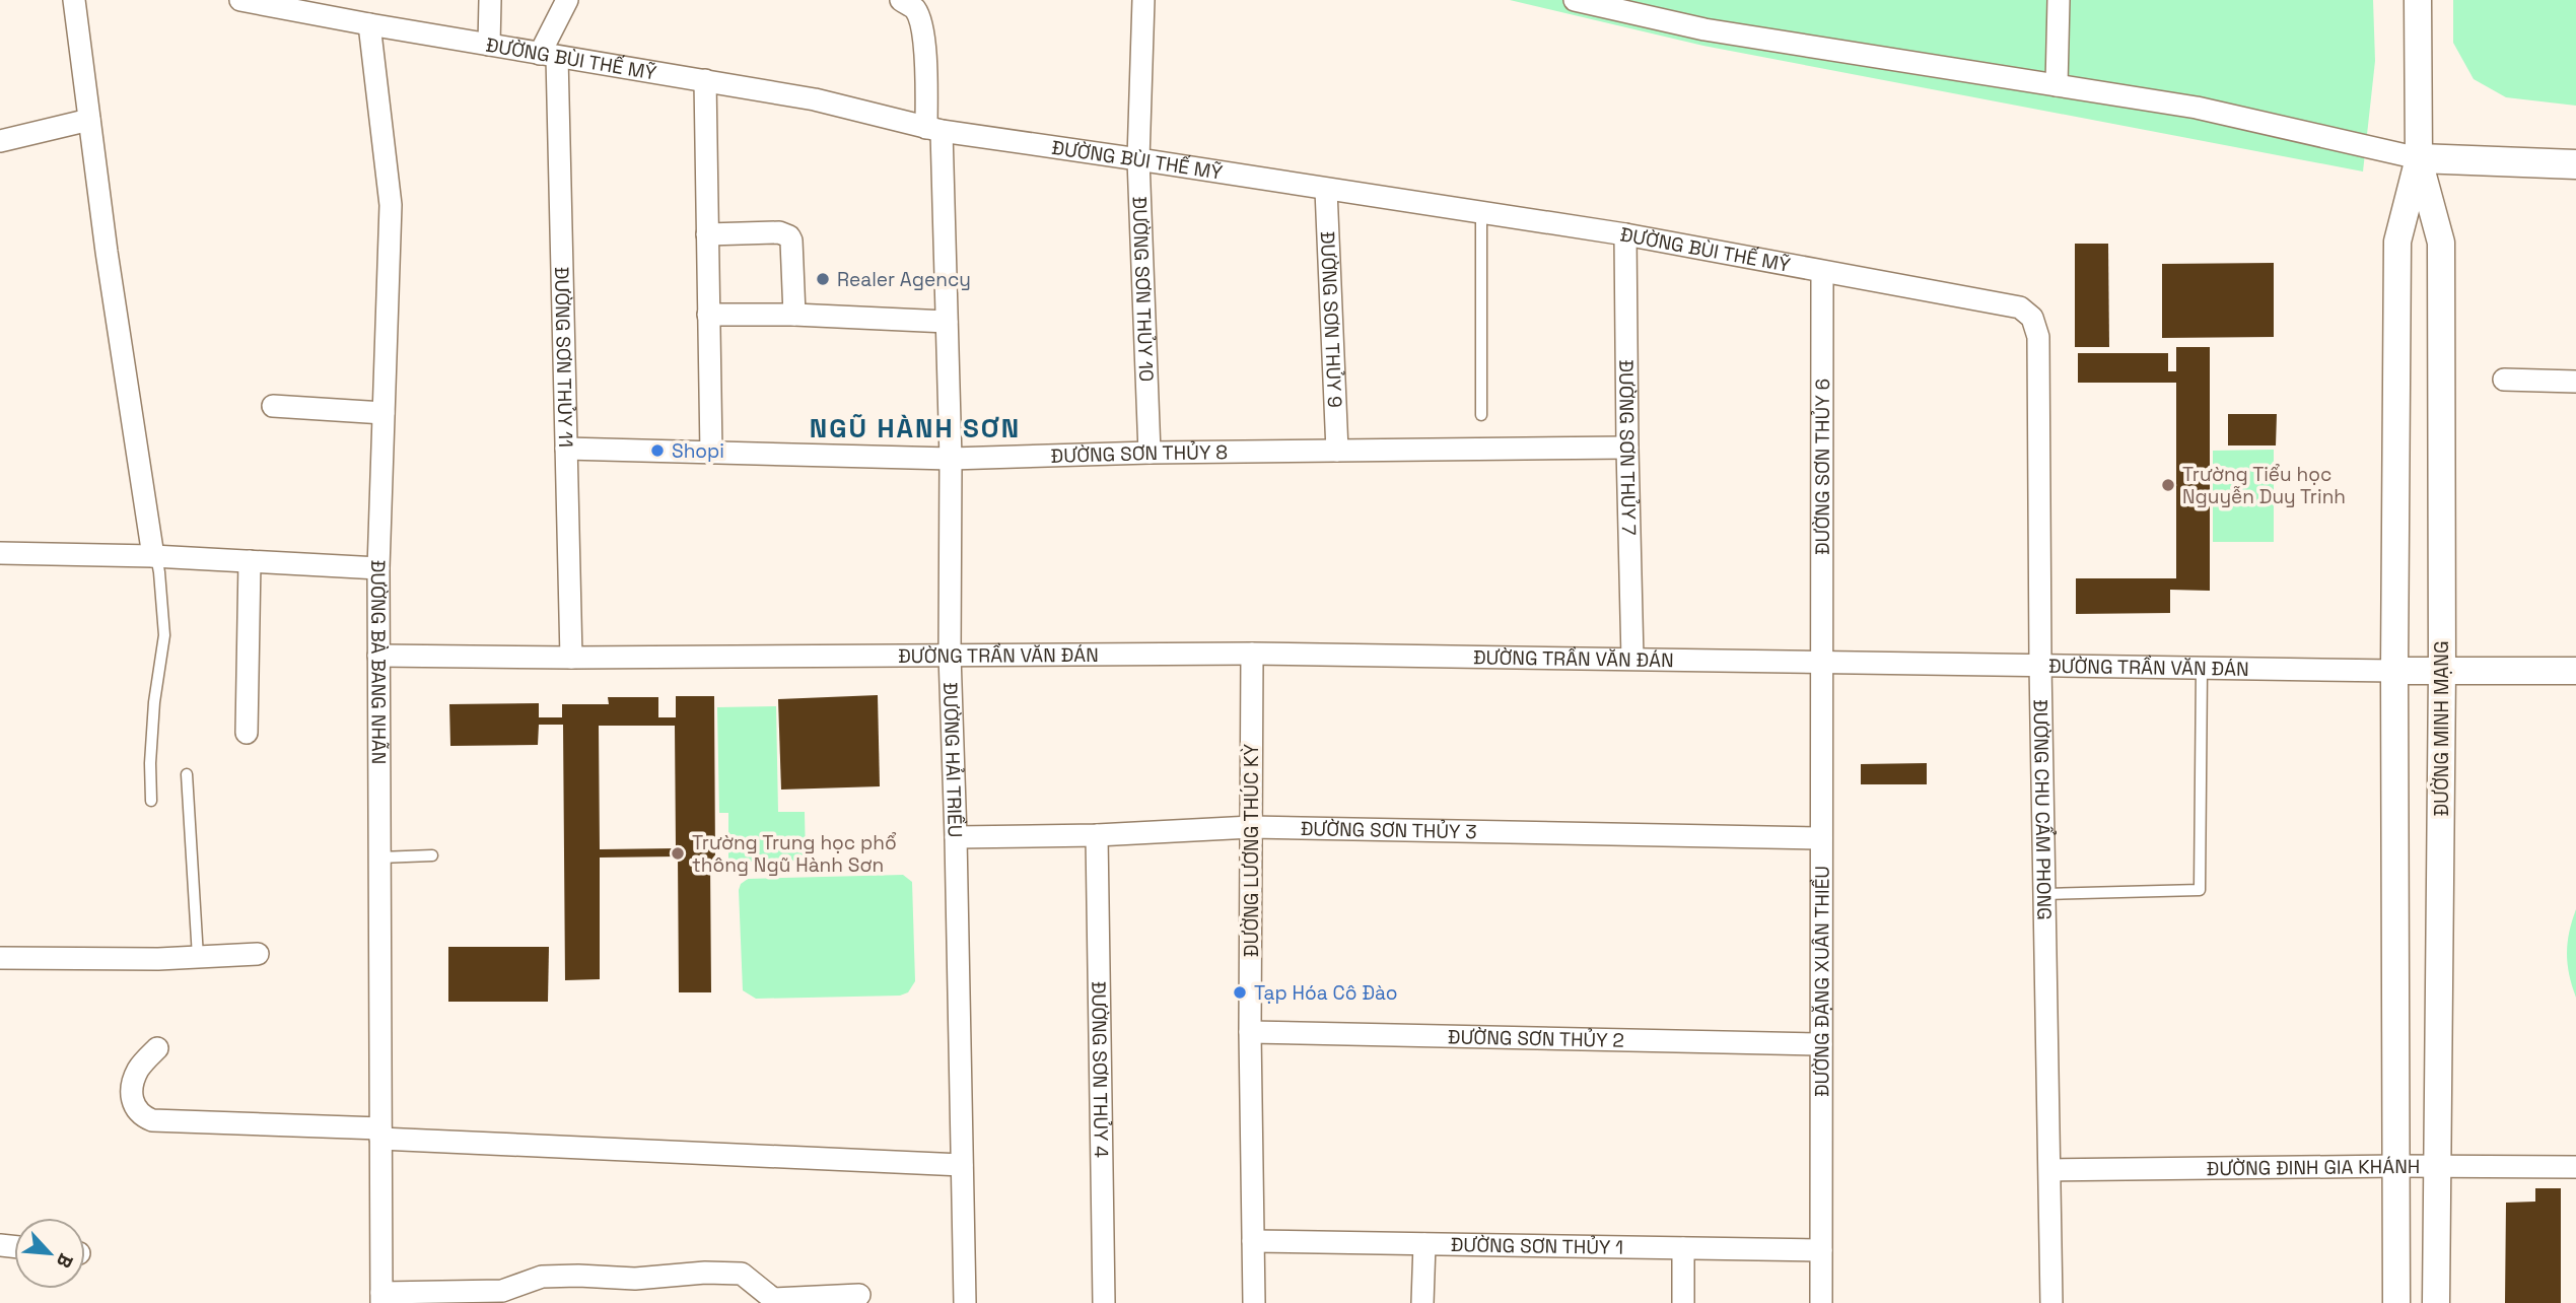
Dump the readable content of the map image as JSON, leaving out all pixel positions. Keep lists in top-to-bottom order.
{
  "streets": {
    "street": [
      "ĐƯỜNG BÙI THẾ MỸ",
      "ĐƯỜNG SƠN THỦY 10",
      "ĐƯỜNG SƠN THỦY 9",
      "ĐƯỜNG SƠN THỦY 11",
      "ĐƯỜNG SƠN THỦY 7",
      "ĐƯỜNG SƠN THỦY 8",
      "ĐƯỜNG SƠN THỦY 6",
      "ĐƯỜNG TRẦN VĂN ĐÁN",
      "ĐƯỜNG BÀ BANG NHÃN",
      "ĐƯỜNG MINH MẠNG",
      "ĐƯỜNG HẢI TRIỀU",
      "ĐƯỜNG CHU CẨM PHONG",
      "ĐƯỜNG SƠN THỦY 3",
      "ĐƯỜNG LƯƠNG THÚC KỲ",
      "ĐƯỜNG ĐẶNG XUÂN THIỀU",
      "ĐƯỜNG SƠN THỦY 2",
      "ĐƯỜNG SƠN THỦY 4",
      "ĐƯỜNG ĐINH GIA KHÁNH",
      "ĐƯỜNG SƠN THỦY 1"
    ]
  },
  "crossings": [
    ["ĐƯỜNG BÙI THẾ MỸ", "ĐƯỜNG SƠN THỦY 10"],
    ["ĐƯỜNG BÙI THẾ MỸ", "ĐƯỜNG SƠN THỦY 9"],
    ["ĐƯỜNG BÙI THẾ MỸ", "ĐƯỜNG SƠN THỦY 11"],
    ["ĐƯỜNG BÙI THẾ MỸ", "ĐƯỜNG SƠN THỦY 7"],
    ["ĐƯỜNG BÙI THẾ MỸ", "ĐƯỜNG SƠN THỦY 6"],
    ["ĐƯỜNG BÙI THẾ MỸ", "ĐƯỜNG BÀ BANG NHÃN"],
    ["ĐƯỜNG BÙI THẾ MỸ", "ĐƯỜNG HẢI TRIỀU"],
    ["ĐƯỜNG BÙI THẾ MỸ", "ĐƯỜNG CHU CẨM PHONG"],
    ["ĐƯỜNG SƠN THỦY 10", "ĐƯỜNG SƠN THỦY 8"],
    ["ĐƯỜNG SƠN THỦY 9", "ĐƯỜNG SƠN THỦY 8"],
    ["ĐƯỜNG SƠN THỦY 11", "ĐƯỜNG SƠN THỦY 8"],
    ["ĐƯỜNG SƠN THỦY 11", "ĐƯỜNG TRẦN VĂN ĐÁN"],
    ["ĐƯỜNG SƠN THỦY 7", "ĐƯỜNG SƠN THỦY 8"],
    ["ĐƯỜNG SƠN THỦY 7", "ĐƯỜNG TRẦN VĂN ĐÁN"],
    ["ĐƯỜNG SƠN THỦY 8", "ĐƯỜNG HẢI TRIỀU"],
    ["ĐƯỜNG SƠN THỦY 6", "ĐƯỜNG TRẦN VĂN ĐÁN"],
    ["ĐƯỜNG SƠN THỦY 6", "ĐƯỜNG ĐẶNG XUÂN THIỀU"],
    ["ĐƯỜNG TRẦN VĂN ĐÁN", "ĐƯỜNG BÀ BANG NHÃN"],
    ["ĐƯỜNG TRẦN VĂN ĐÁN", "ĐƯỜNG MINH MẠNG"],
    ["ĐƯỜNG TRẦN VĂN ĐÁN", "ĐƯỜNG HẢI TRIỀU"],
    ["ĐƯỜNG TRẦN VĂN ĐÁN", "ĐƯỜNG CHU CẨM PHONG"],
    ["ĐƯỜNG TRẦN VĂN ĐÁN", "ĐƯỜNG LƯƠNG THÚC KỲ"],
    ["ĐƯỜNG TRẦN VĂN ĐÁN", "ĐƯỜNG ĐẶNG XUÂN THIỀU"],
    ["ĐƯỜNG MINH MẠNG", "ĐƯỜNG ĐINH GIA KHÁNH"],
    ["ĐƯỜNG HẢI TRIỀU", "ĐƯỜNG SƠN THỦY 3"],
    ["ĐƯỜNG CHU CẨM PHONG", "ĐƯỜNG ĐINH GIA KHÁNH"],
    ["ĐƯỜNG SƠN THỦY 3", "ĐƯỜNG LƯƠNG THÚC KỲ"],
    ["ĐƯỜNG SƠN THỦY 3", "ĐƯỜNG ĐẶNG XUÂN THIỀU"],
    ["ĐƯỜNG SƠN THỦY 3", "ĐƯỜNG SƠN THỦY 4"],
    ["ĐƯỜNG LƯƠNG THÚC KỲ", "ĐƯỜNG SƠN THỦY 2"],
    ["ĐƯỜNG LƯƠNG THÚC KỲ", "ĐƯỜNG SƠN THỦY 1"],
    ["ĐƯỜNG ĐẶNG XUÂN THIỀU", "ĐƯỜNG SƠN THỦY 2"],
    ["ĐƯỜNG ĐẶNG XUÂN THIỀU", "ĐƯỜNG SƠN THỦY 1"]
  ],
  "districts": ["NGŨ HÀNH SƠN"],
  "places": [
    "Realer Agency",
    "Shopi",
    "Trường Tiểu học Nguyễn Duy Trinh",
    "Trường Trung học phổ thông Ngũ Hành Sơn",
    "Tạp Hóa Cô Đào"
  ],
  "north": "bottom right"
}
